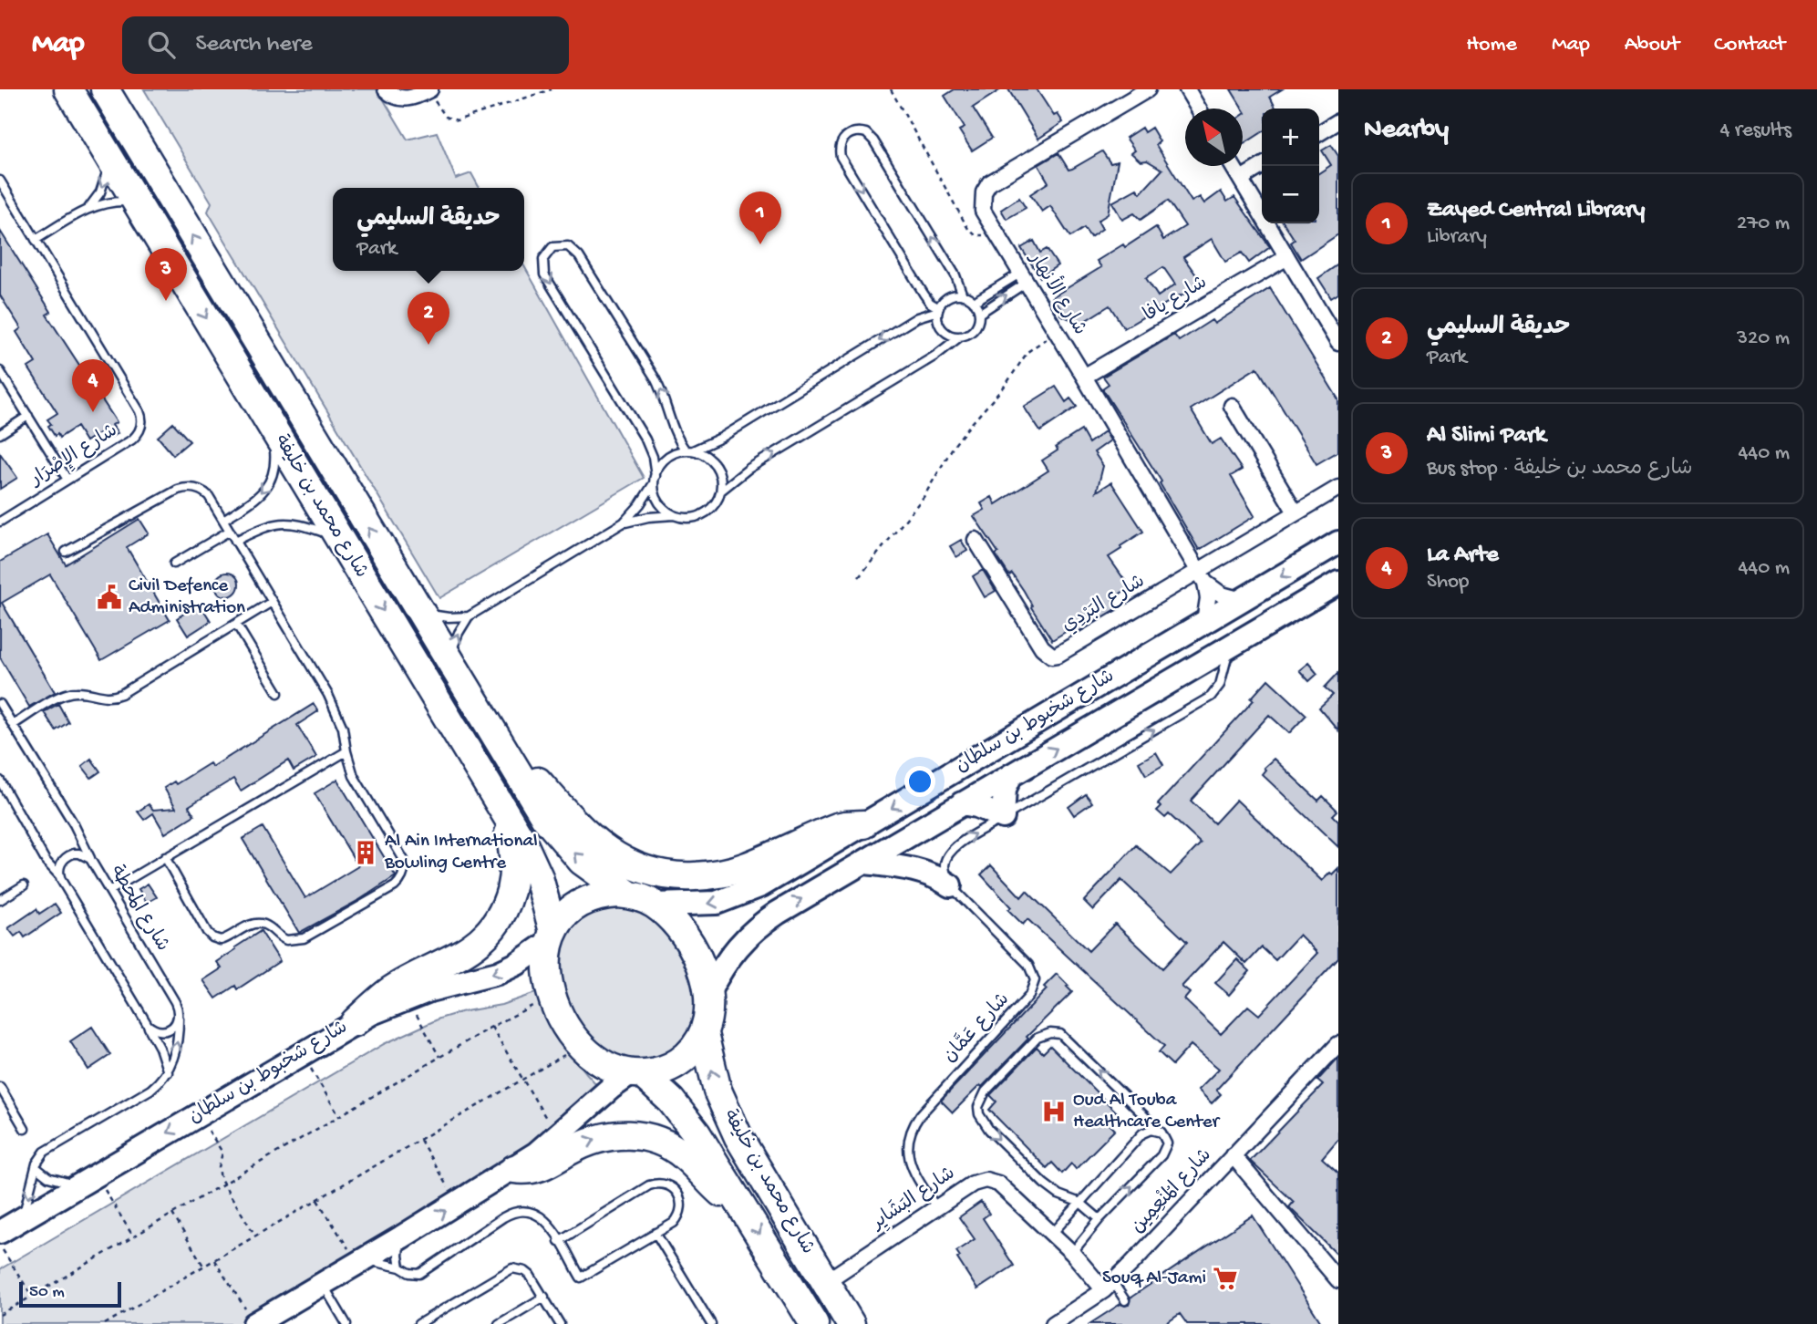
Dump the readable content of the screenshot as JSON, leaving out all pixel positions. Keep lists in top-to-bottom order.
{
  "streets": {
    "highway": ["شارع محمد بن خليفة"],
    "main road": ["شارع شخبوط بن سلطان"],
    "street": [
      "شارع الأنهار",
      "شارع يافا",
      "شارع البَرْدِي",
      "شارع المُنْعِمِين",
      "شارع البَشَايِر"
    ],
    "lane": ["شارع الإِصْرَار", "شارع المحطة", "شارع عَمَّان"]
  },
  "crossings": [
    ["شارع الأنهار", "شارع يافا"],
    ["شارع الأنهار", "شارع البَرْدِي"],
    ["شارع الأنهار", "شارع شخبوط بن سلطان"],
    ["شارع محمد بن خليفة", "شارع شخبوط بن سلطان"],
    ["شارع محمد بن خليفة", "شارع البَشَايِر"],
    ["شارع شخبوط بن سلطان", "شارع المحطة"],
    ["شارع عَمَّان", "شارع البَشَايِر"],
    ["شارع المُنْعِمِين", "شارع البَشَايِر"]
  ],
  "places": {
    "public building": ["Civil Defence Administration"],
    "building": ["Al Ain International Bowling Centre"],
    "hospital": ["Oud Al Touba Healthcare Center"],
    "supermarket": ["Souq Al-Jami"]
  },
  "scale_bar": "50 m",
  "north": "top left",
  "page": {
    "header": "Map",
    "search": "Search here",
    "nav": [
      "Home",
      "Map",
      "About",
      "Contact"
    ],
    "heading": ["Nearby", "4 results"],
    "map_buttons": ["+", "−"],
    "list": [
      {
        "mark": "1",
        "name": "Zayed Central Library",
        "note": "Library",
        "value": "270 m"
      },
      {
        "mark": "2",
        "name": "حديقة السليمي",
        "note": "Park",
        "value": "320 m"
      },
      {
        "mark": "3",
        "name": "Al Slimi Park",
        "note": "Bus stop · شارع محمد بن خليفة",
        "value": "440 m"
      },
      {
        "mark": "4",
        "name": "La Arte",
        "note": "Shop",
        "value": "440 m"
      }
    ],
    "popup": ["حديقة السليمي", "Park"],
    "pins": [
      "1",
      "3",
      "2",
      "4"
    ],
    "scale": "50 m"
  }
}
